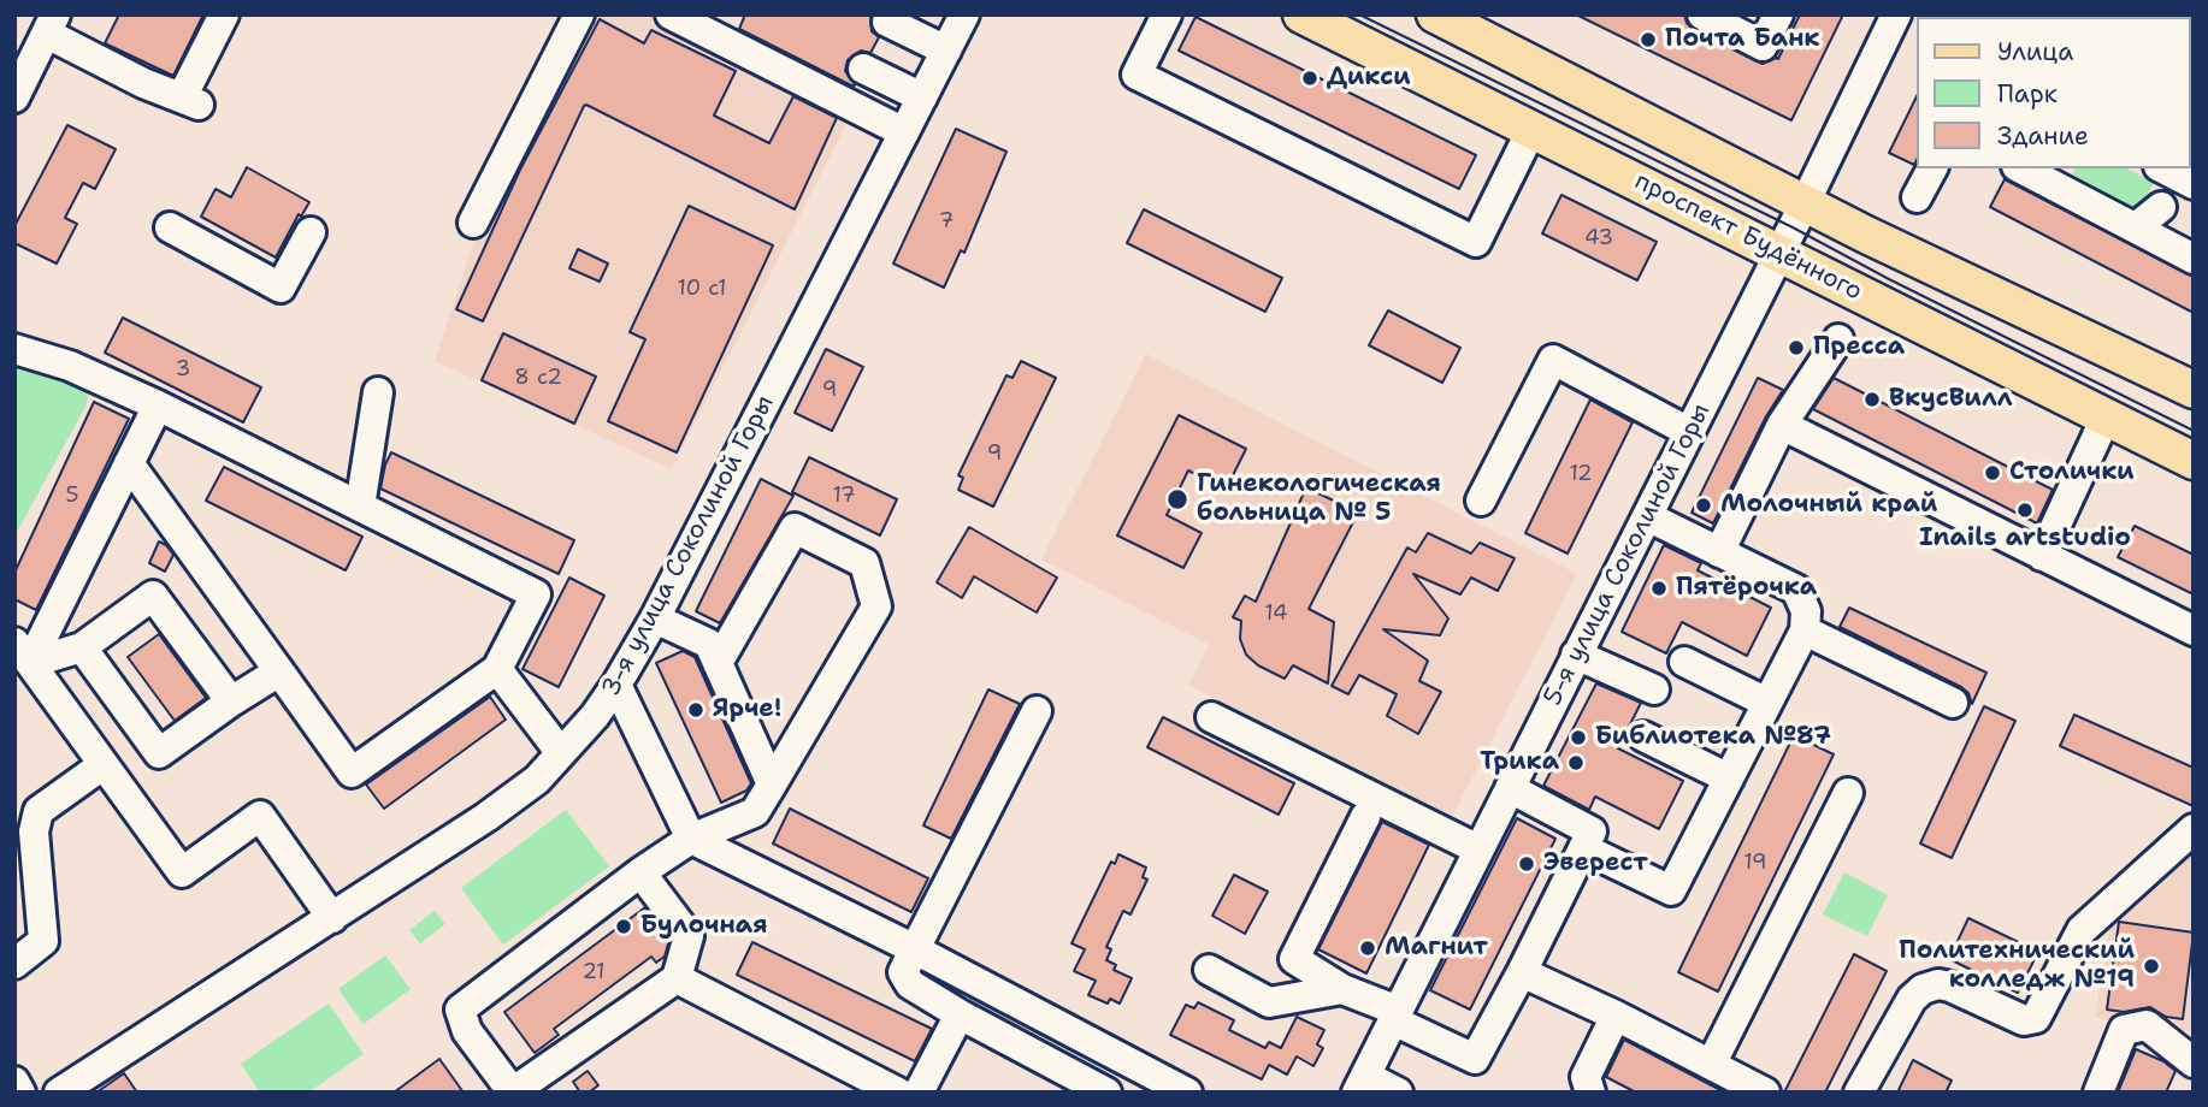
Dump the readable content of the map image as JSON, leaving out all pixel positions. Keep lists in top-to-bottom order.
{
  "streets": {
    "main road": ["проспект Будённого"],
    "street": ["3-я улица Соколиной Горы", "5-я улица Соколиной Горы"]
  },
  "crossings": [
    ["проспект Будённого", "5-я улица Соколиной Горы"]
  ],
  "places": [
    "Почта Банк",
    "Дикси",
    "Пресса",
    "ВкусВилл",
    "Столички",
    "Гинекологическая больница № 5",
    "Молочный край",
    "Inails artstudio",
    "Пятёрочка",
    "Ярче!",
    "Библиотека №87",
    "Трика",
    "Эверест",
    "Булочная",
    "Магнит",
    "Политехнический колледж №19"
  ],
  "house_numbers": [
    "7",
    "43",
    "10 с1",
    "3",
    "8 c2",
    "9",
    "9",
    "12",
    "5",
    "17",
    "14",
    "19",
    "21"
  ],
  "legend": ["Улица", "Парк", "Здание"]
}
